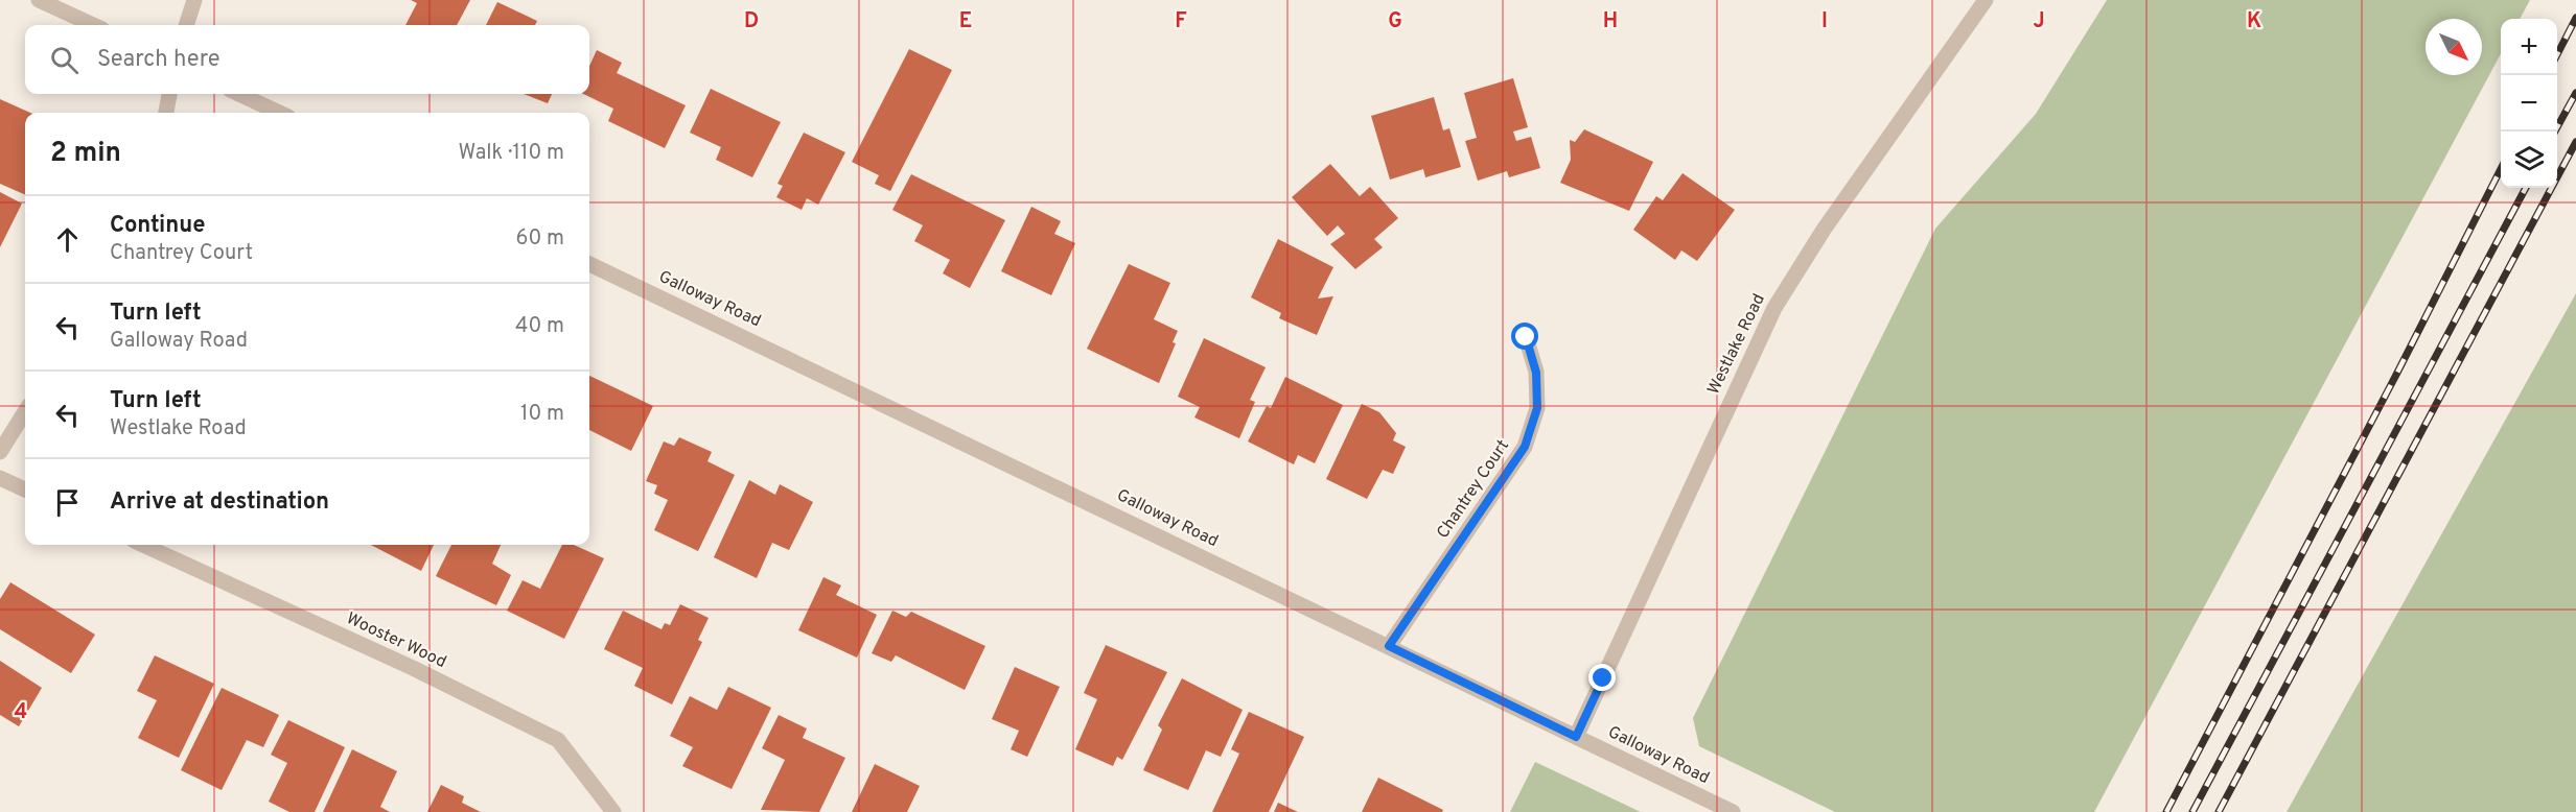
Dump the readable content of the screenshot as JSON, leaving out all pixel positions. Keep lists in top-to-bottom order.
{
  "streets": {
    "street": [
      "Galloway Road",
      "Westlake Road",
      "Chantrey Court",
      "Wooster Wood"
    ]
  },
  "crossings": [
    ["Galloway Road", "Westlake Road"],
    ["Galloway Road", "Chantrey Court"]
  ],
  "north": "bottom right",
  "page": {
    "map_buttons": ["+", "−"],
    "search": "Search here",
    "heading": ["2 min", "Walk · 110 m"],
    "list": [
      ["Continue", "Chantrey Court", "60 m"],
      ["Turn left", "Galloway Road", "40 m"],
      ["Turn left", "Westlake Road", "10 m"],
      "Arrive at destination"
    ]
  },
  "grid": {
    "columns": [
      "D",
      "E",
      "F",
      "G",
      "H",
      "I",
      "J",
      "K"
    ],
    "rows": ["4"]
  }
}
